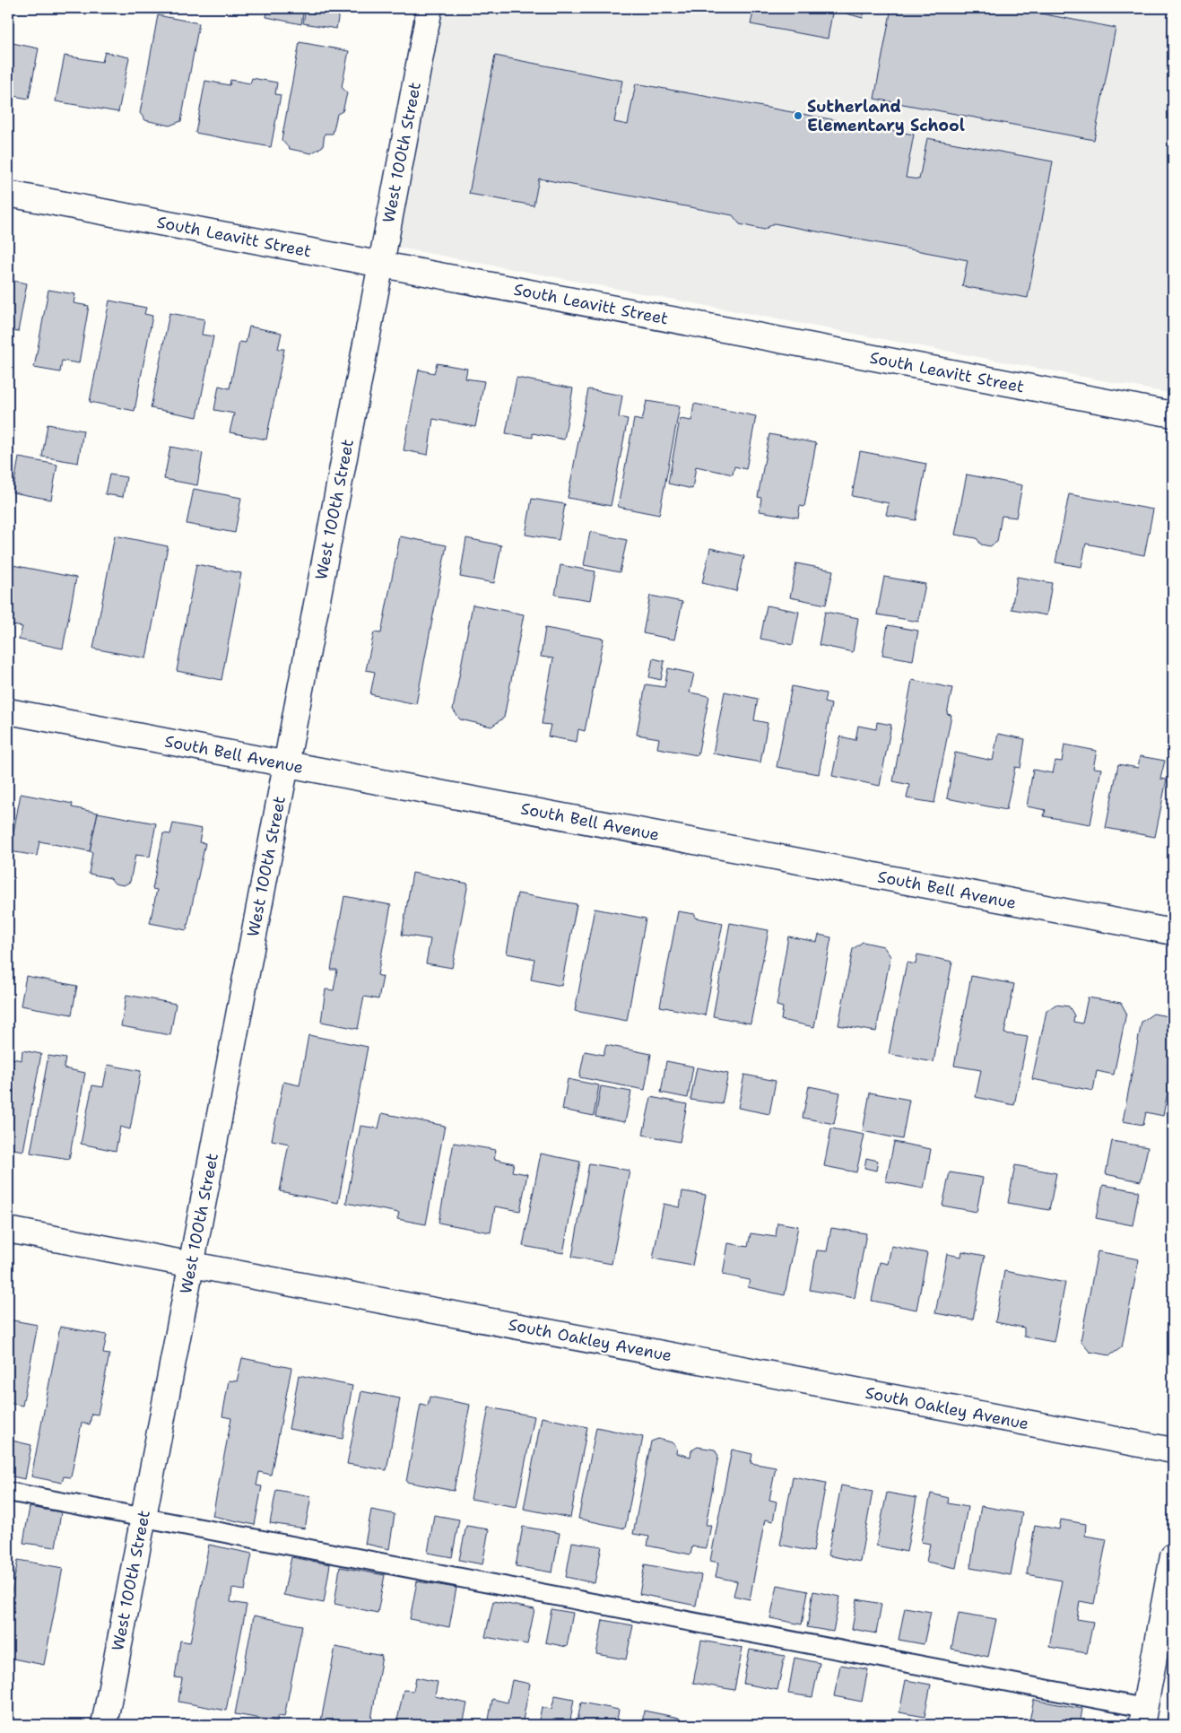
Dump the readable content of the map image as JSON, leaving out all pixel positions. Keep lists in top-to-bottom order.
{
  "streets": {
    "street": [
      "West 100th Street",
      "South Leavitt Street",
      "South Bell Avenue",
      "South Oakley Avenue"
    ]
  },
  "crossings": [
    ["West 100th Street", "South Leavitt Street"],
    ["West 100th Street", "South Bell Avenue"],
    ["West 100th Street", "South Oakley Avenue"]
  ],
  "places": ["Sutherland Elementary School"]
}
